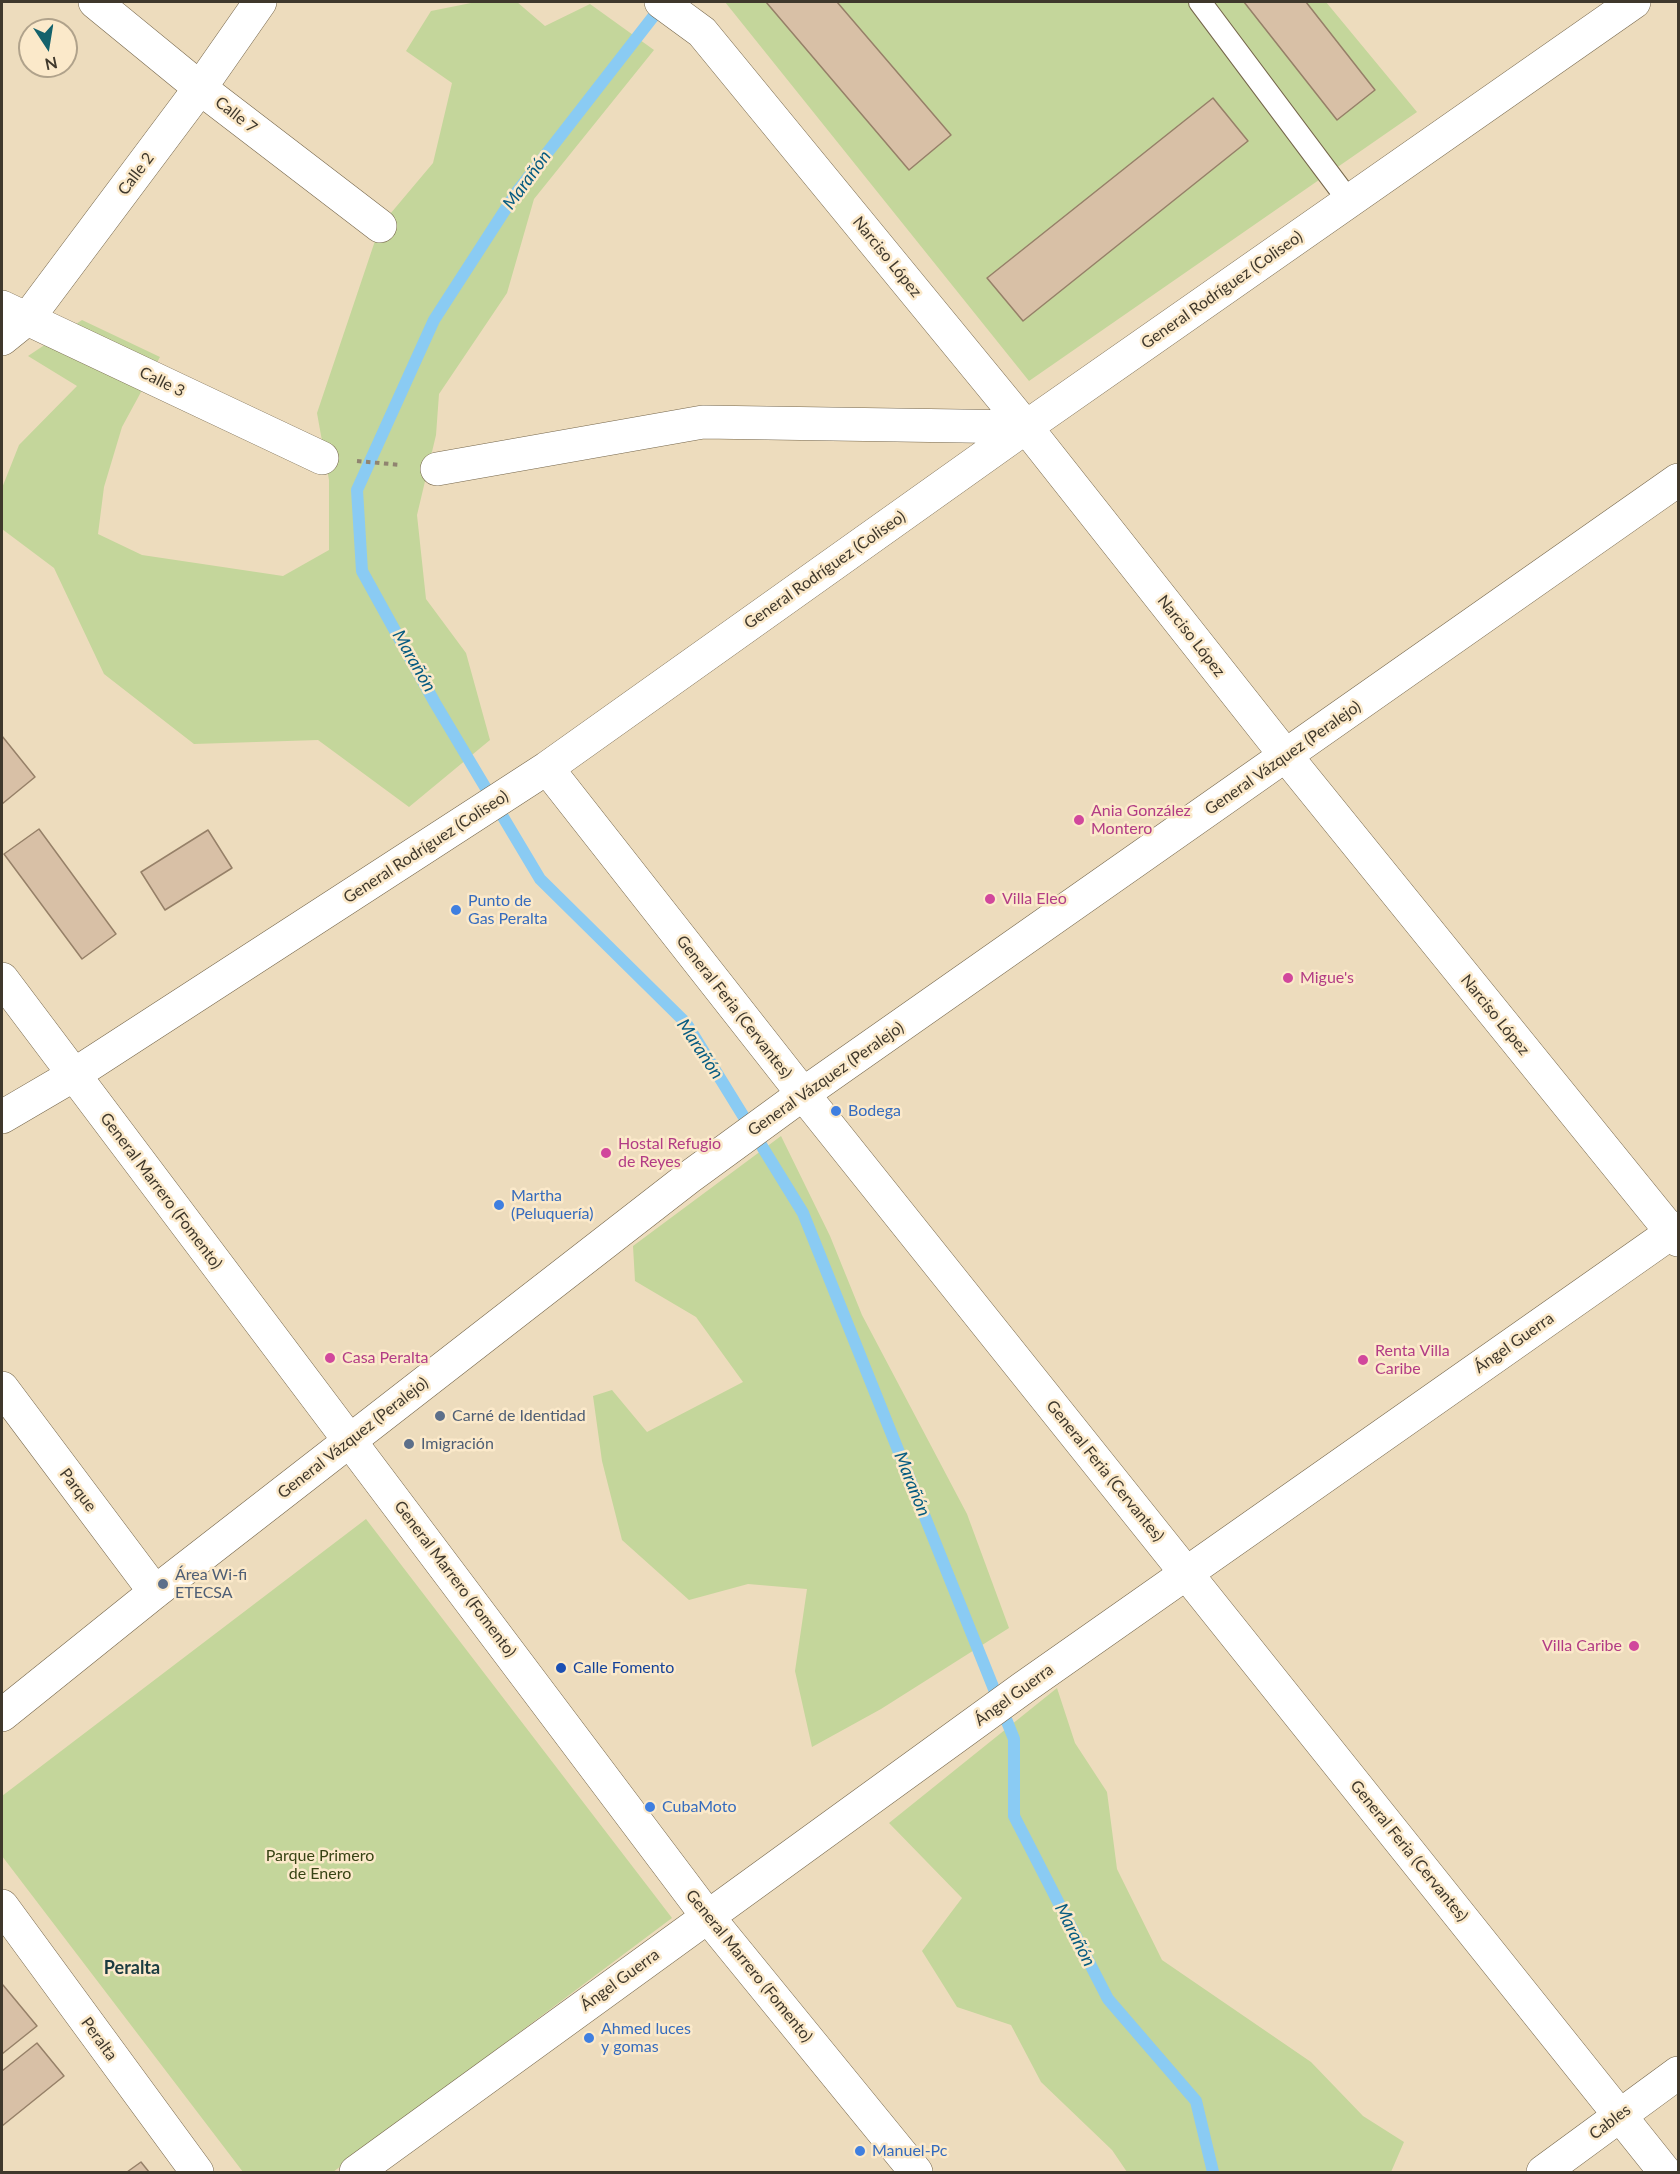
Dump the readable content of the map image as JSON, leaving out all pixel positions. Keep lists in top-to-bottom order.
{
  "streets": {
    "street": [
      "Calle 7",
      "Calle 2",
      "Narciso López",
      "General Rodríguez (Coliseo)",
      "Calle 3",
      "General Vázquez (Peralejo)",
      "General Feria (Cervantes)",
      "General Marrero (Fomento)",
      "Ángel Guerra",
      "Parque",
      "Peralta",
      "Cables"
    ]
  },
  "crossings": [
    ["Calle 7", "Calle 2"],
    ["Calle 2", "Calle 3"],
    ["Narciso López", "General Rodríguez (Coliseo)"],
    ["Narciso López", "General Vázquez (Peralejo)"],
    ["Narciso López", "Ángel Guerra"],
    ["General Rodríguez (Coliseo)", "General Feria (Cervantes)"],
    ["General Rodríguez (Coliseo)", "General Marrero (Fomento)"],
    ["General Vázquez (Peralejo)", "General Feria (Cervantes)"],
    ["General Vázquez (Peralejo)", "General Marrero (Fomento)"],
    ["General Vázquez (Peralejo)", "Parque"],
    ["General Feria (Cervantes)", "Ángel Guerra"],
    ["General Feria (Cervantes)", "Cables"],
    ["General Marrero (Fomento)", "Ángel Guerra"]
  ],
  "districts": ["Peralta"],
  "water": ["Marañón"],
  "parks": ["Parque Primero de Enero"],
  "places": [
    "Ania González Montero",
    "Villa Eleo",
    "Punto de Gas Peralta",
    "Migue's",
    "Bodega",
    "Hostal Refugio de Reyes",
    "Martha (Peluquería)",
    "Casa Peralta",
    "Renta Villa Caribe",
    "Carné de Identidad",
    "Imigración",
    "Área Wi-fi ETECSA",
    "Villa Caribe",
    "Calle Fomento",
    "CubaMoto",
    "Ahmed luces y gomas",
    "Manuel-Pc"
  ],
  "north": "bottom"
}
